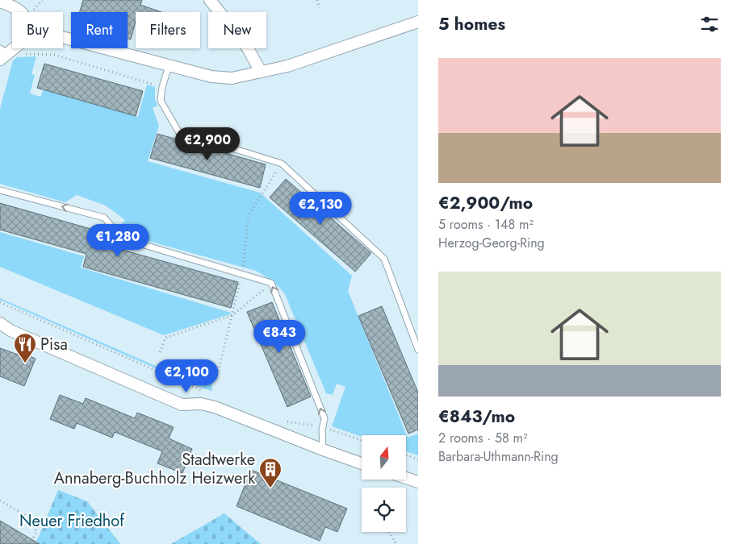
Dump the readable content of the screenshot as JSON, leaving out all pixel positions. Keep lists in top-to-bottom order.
{
  "parks": ["Neuer Friedhof"],
  "places": {
    "restaurant": ["Pisa"],
    "building": ["Stadtwerke Annaberg-Buchholz Heizwerk"]
  },
  "north": "top",
  "page": {
    "heading": "5 homes",
    "chip": [
      "Buy",
      "Rent",
      "Filters",
      "New"
    ],
    "list": [
      {
        "name": "€2,900/mo",
        "note": "5 rooms · 148 m² · Herzog-Georg-Ring"
      },
      {
        "name": "€843/mo",
        "note": "2 rooms · 58 m² · Barbara-Uthmann-Ring"
      }
    ],
    "price": [
      "€2,900",
      "€2,130",
      "€1,280",
      "€843",
      "€2,100"
    ]
  }
}
